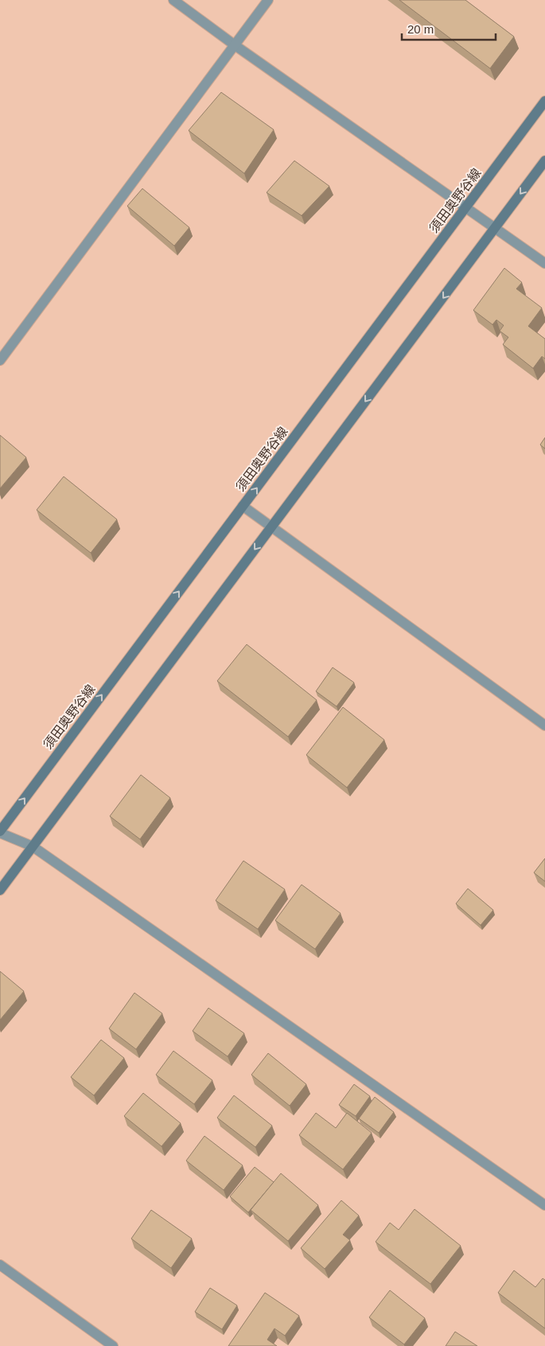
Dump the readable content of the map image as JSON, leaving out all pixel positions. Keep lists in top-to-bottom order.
{
  "streets": {
    "main road": ["須田奥野谷線"]
  },
  "scale_bar": "20 m"
}
